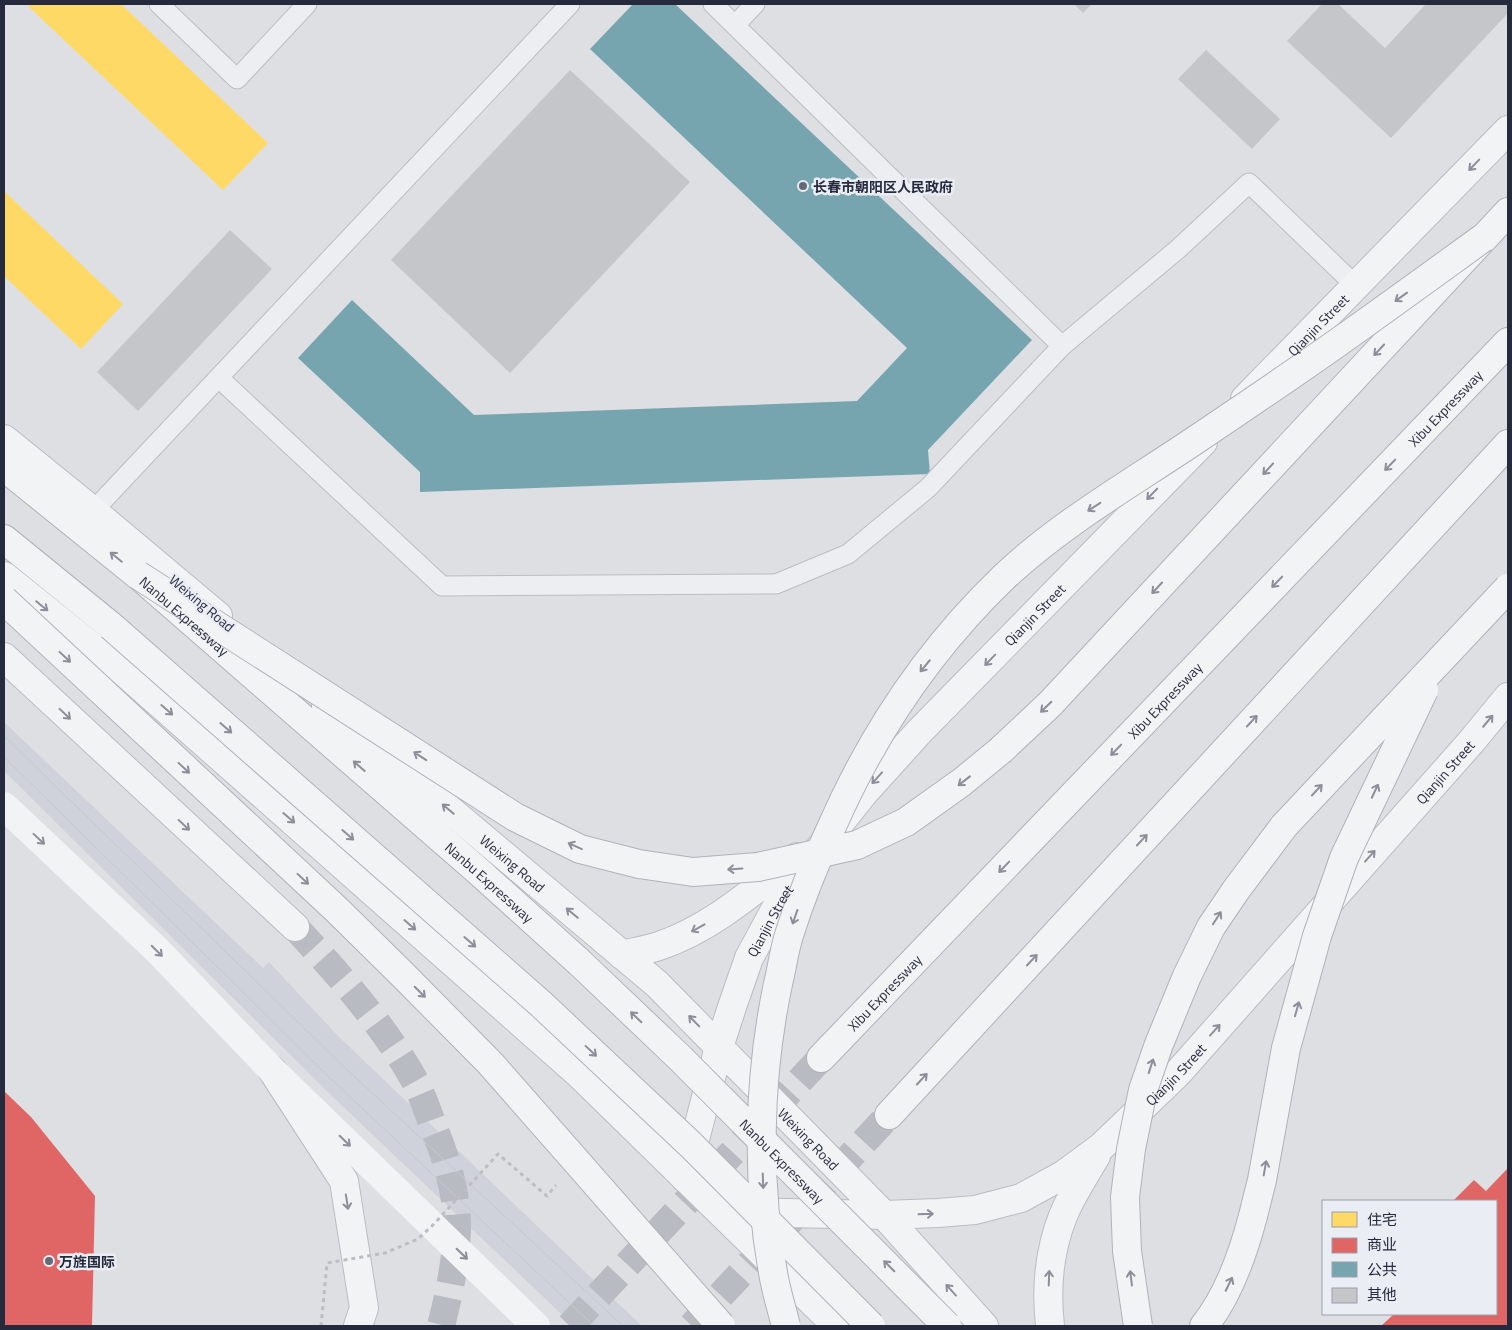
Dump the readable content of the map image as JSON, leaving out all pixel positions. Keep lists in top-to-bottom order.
{
  "streets": {
    "main road": [
      "Qianjin Street",
      "Xibu Expressway",
      "Weixing Road",
      "Nanbu Expressway"
    ]
  },
  "crossings": [
    ["Qianjin Street", "Weixing Road"]
  ],
  "places": ["长春市朝阳区人民政府", "万旌国际"],
  "legend": [
    "住宅",
    "商业",
    "公共",
    "其他"
  ]
}
